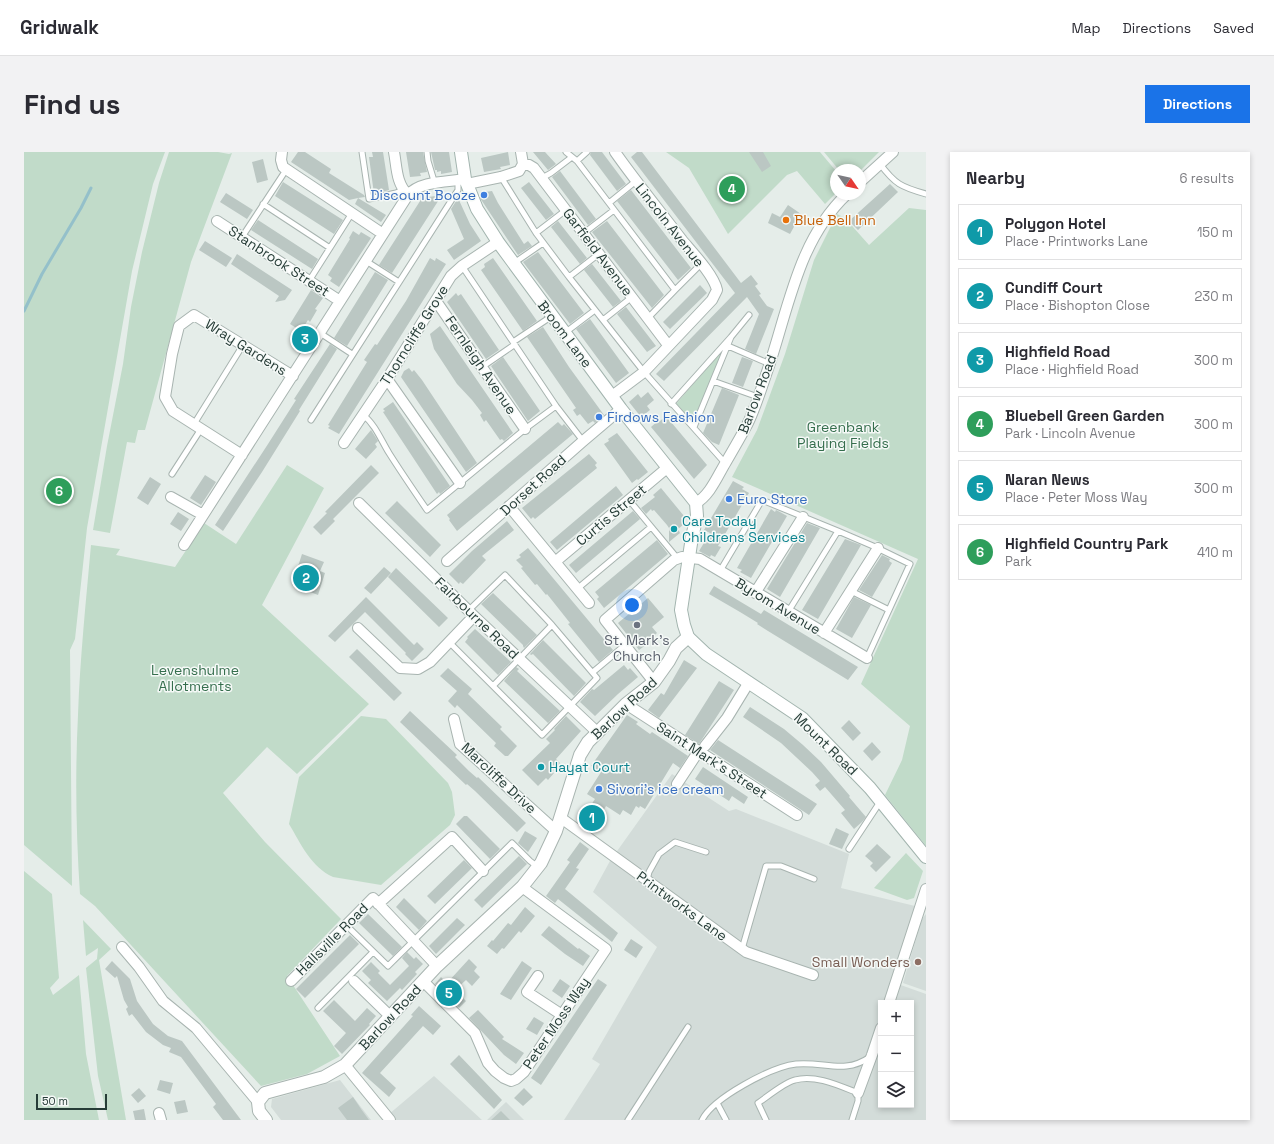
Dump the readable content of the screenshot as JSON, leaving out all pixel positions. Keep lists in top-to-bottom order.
{
  "streets": {
    "main road": ["Broom Lane", "Barlow Road", "Mount Road"],
    "street": [
      "Lincoln Avenue",
      "Garfield Avenue",
      "Stanbrook Street",
      "Thorncliffe Grove",
      "Wray Gardens",
      "Fernleigh Avenue",
      "Dorset Road",
      "Curtis Street",
      "Byrom Avenue",
      "Fairbourne Road",
      "Saint Mark's Street",
      "Marcliffe Drive",
      "Printworks Lane",
      "Hallsville Road",
      "Peter Moss Way"
    ]
  },
  "crossings": [
    ["Lincoln Avenue", "Garfield Avenue"],
    ["Broom Lane", "Thorncliffe Grove"],
    ["Broom Lane", "Barlow Road"],
    ["Broom Lane", "Dorset Road"],
    ["Broom Lane", "Curtis Street"],
    ["Thorncliffe Grove", "Fernleigh Avenue"],
    ["Barlow Road", "Fairbourne Road"],
    ["Barlow Road", "Mount Road"],
    ["Barlow Road", "Saint Mark's Street"],
    ["Barlow Road", "Marcliffe Drive"],
    ["Barlow Road", "Printworks Lane"],
    ["Barlow Road", "Peter Moss Way"]
  ],
  "parks": ["Greenbank Playing Fields", "Levenshulme Allotments"],
  "places": [
    "Discount Booze",
    "Blue Bell Inn",
    "Firdows Fashion",
    "Euro Store",
    "Care Today Childrens Services",
    "St. Mark's Church",
    "Hayat Court",
    "Sivori's ice cream",
    "Small Wonders"
  ],
  "scale_bar": "50 m",
  "north": "bottom right",
  "page": {
    "header": "Gridwalk",
    "nav": ["Map", "Directions", "Saved"],
    "buttons": "Directions",
    "title": "Find us",
    "heading": ["Nearby", "6 results"],
    "pins": [
      "4",
      "3",
      "6",
      "2",
      "1",
      "5"
    ],
    "list": [
      {
        "mark": "1",
        "name": "Polygon Hotel",
        "note": "Place · Printworks Lane",
        "value": "150 m"
      },
      {
        "mark": "2",
        "name": "Cundiff Court",
        "note": "Place · Bishopton Close",
        "value": "230 m"
      },
      {
        "mark": "3",
        "name": "Highfield Road",
        "note": "Place · Highfield Road",
        "value": "300 m"
      },
      {
        "mark": "4",
        "name": "Bluebell Green Garden",
        "note": "Park · Lincoln Avenue",
        "value": "300 m"
      },
      {
        "mark": "5",
        "name": "Naran News",
        "note": "Place · Peter Moss Way",
        "value": "300 m"
      },
      {
        "mark": "6",
        "name": "Highfield Country Park",
        "note": "Park",
        "value": "410 m"
      }
    ],
    "map_buttons": ["+", "−"],
    "scale": "50 m"
  }
}
